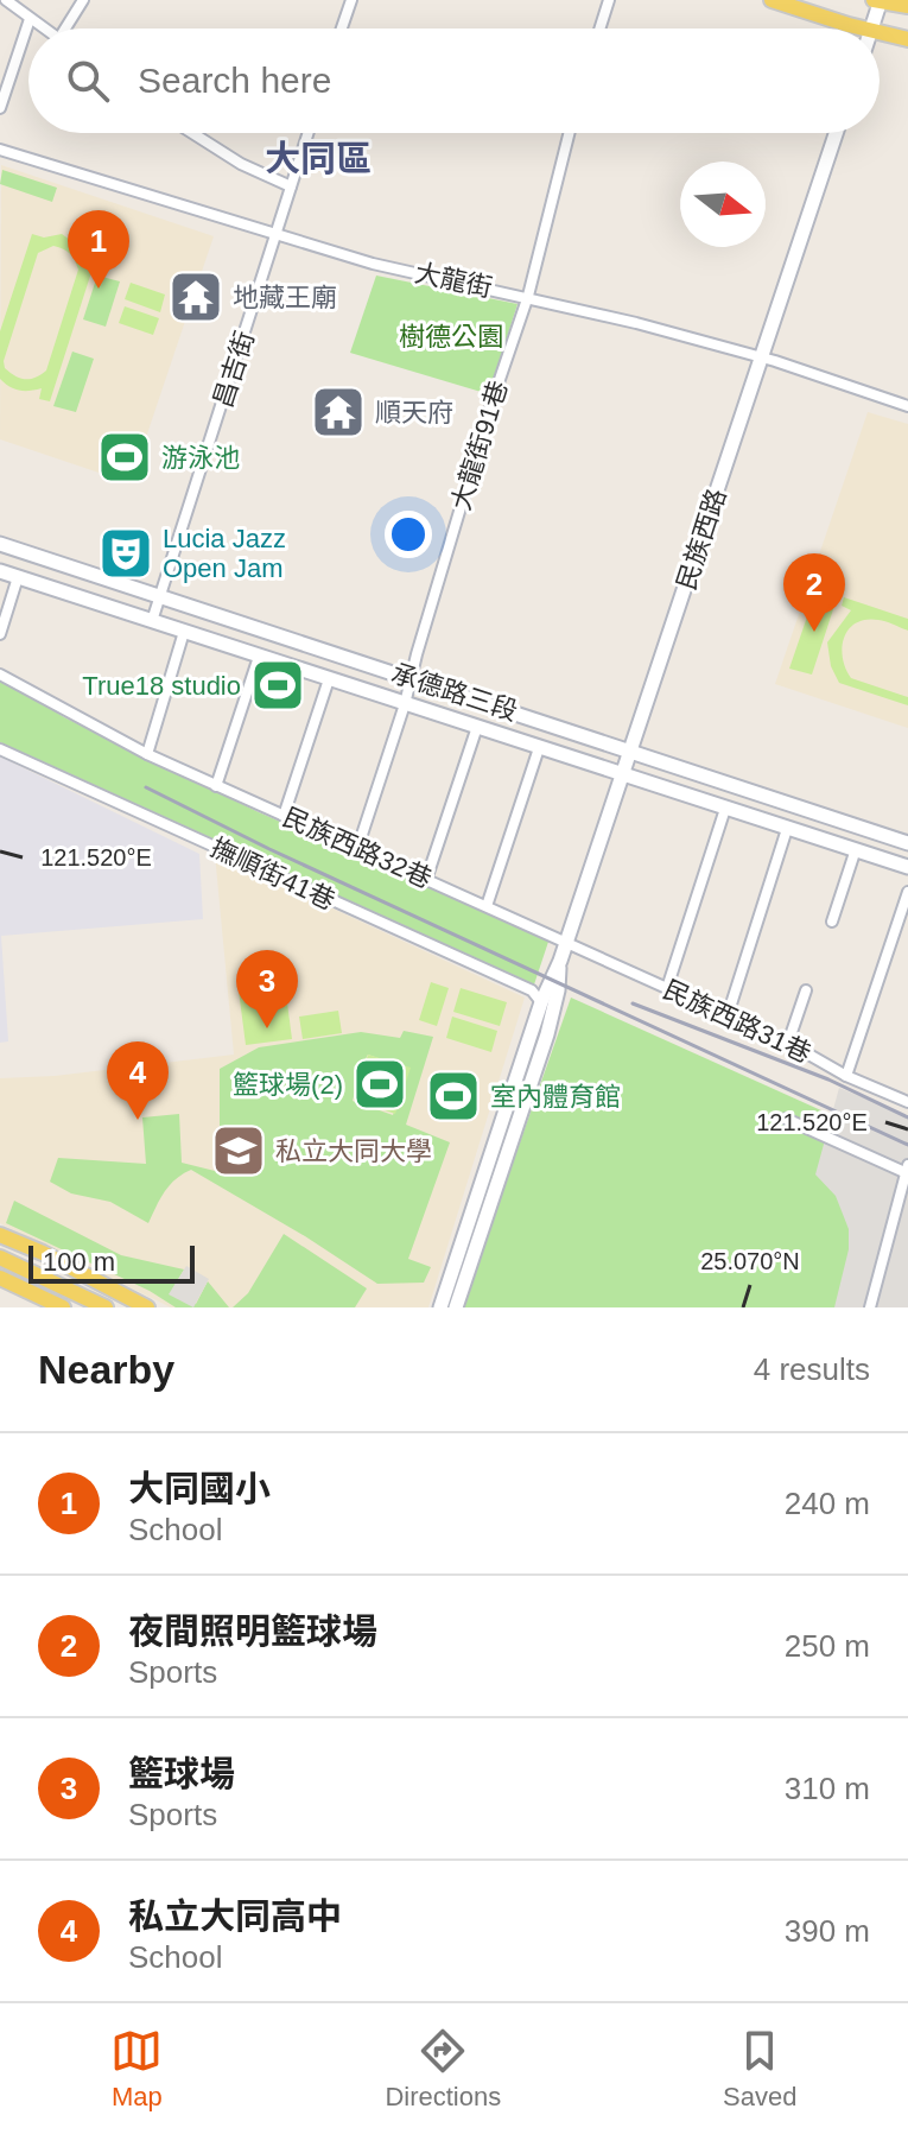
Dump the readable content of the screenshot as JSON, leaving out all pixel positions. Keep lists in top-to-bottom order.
{
  "streets": {
    "main road": ["民族西路", "承德路三段"],
    "street": [
      "大龍街",
      "昌吉街",
      "大龍街91巷",
      "民族西路32巷",
      "撫順街41巷",
      "民族西路31巷"
    ]
  },
  "crossings": [
    ["大龍街", "昌吉街"],
    ["大龍街", "大龍街91巷"],
    ["大龍街", "民族西路"],
    ["昌吉街", "承德路三段"],
    ["大龍街91巷", "承德路三段"],
    ["大龍街91巷", "民族西路32巷"],
    ["民族西路", "承德路三段"],
    ["民族西路", "民族西路32巷"],
    ["民族西路", "撫順街41巷"],
    ["民族西路", "民族西路31巷"],
    ["民族西路32巷", "民族西路31巷"]
  ],
  "districts": ["大同區"],
  "parks": ["樹德公園"],
  "places": {
    "temple": ["地藏王廟", "順天府"],
    "sports": [
      "游泳池",
      "True18 studio",
      "籃球場(2)",
      "室內體育館"
    ],
    "theatre": ["Lucia Jazz Open Jam"],
    "school or university": ["私立大同大學"]
  },
  "scale_bar": "100 m",
  "north": "right",
  "page": {
    "search": "Search here",
    "pins": [
      "1",
      "2",
      "3",
      "4"
    ],
    "scale": "100 m",
    "heading": ["Nearby", "4 results"],
    "list": [
      {
        "mark": "1",
        "name": "大同國小",
        "note": "School",
        "value": "240 m"
      },
      {
        "mark": "2",
        "name": "夜間照明籃球場",
        "note": "Sports",
        "value": "250 m"
      },
      {
        "mark": "3",
        "name": "籃球場",
        "note": "Sports",
        "value": "310 m"
      },
      {
        "mark": "4",
        "name": "私立大同高中",
        "note": "School",
        "value": "390 m"
      }
    ],
    "nav": ["Map", "Directions", "Saved"]
  },
  "coordinates": ["121.520°E", "25.070°N"]
}
